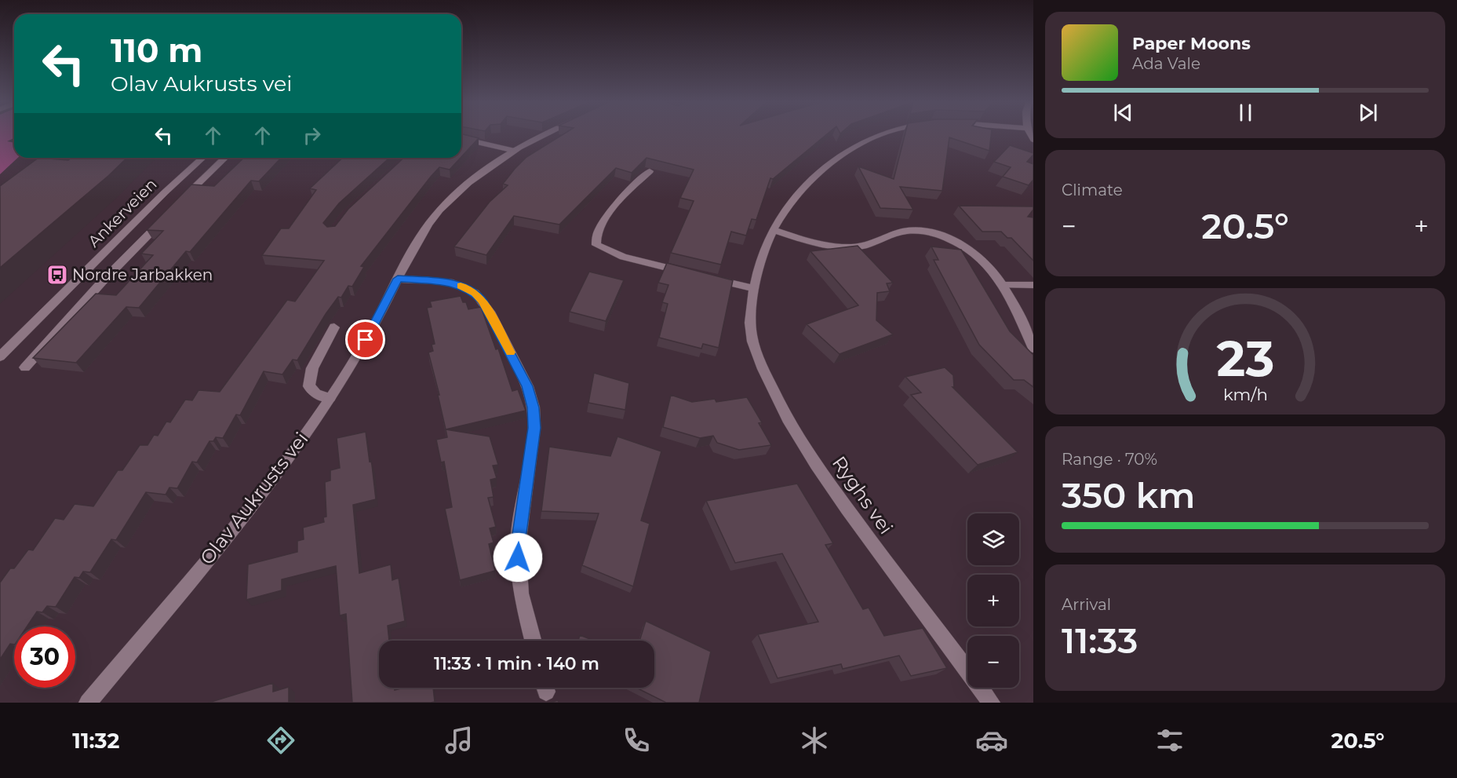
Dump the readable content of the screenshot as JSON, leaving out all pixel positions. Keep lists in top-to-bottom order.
{
  "streets": {
    "street": ["Ankerveien", "Ryghs vei", "Olav Aukrusts vei"]
  },
  "places": {
    "bus stop": ["Nordre Jarbakken"]
  },
  "page": {
    "turn": ["110 m", "Olav Aukrusts vei"],
    "song": ["Paper Moons", "Ada Vale"],
    "tile": [
      "Climate",
      ["Range · 70%", "350 km"],
      ["Arrival", "11:33"]
    ],
    "heat": ["−", "20.5°", "+"],
    "map_buttons": ["+", "−"],
    "limit": "30",
    "trip": "11:33 · 1 min · 140 m",
    "tabs": ["11:32", "20.5°"],
    "gauge": ["23", "km/h"]
  }
}
